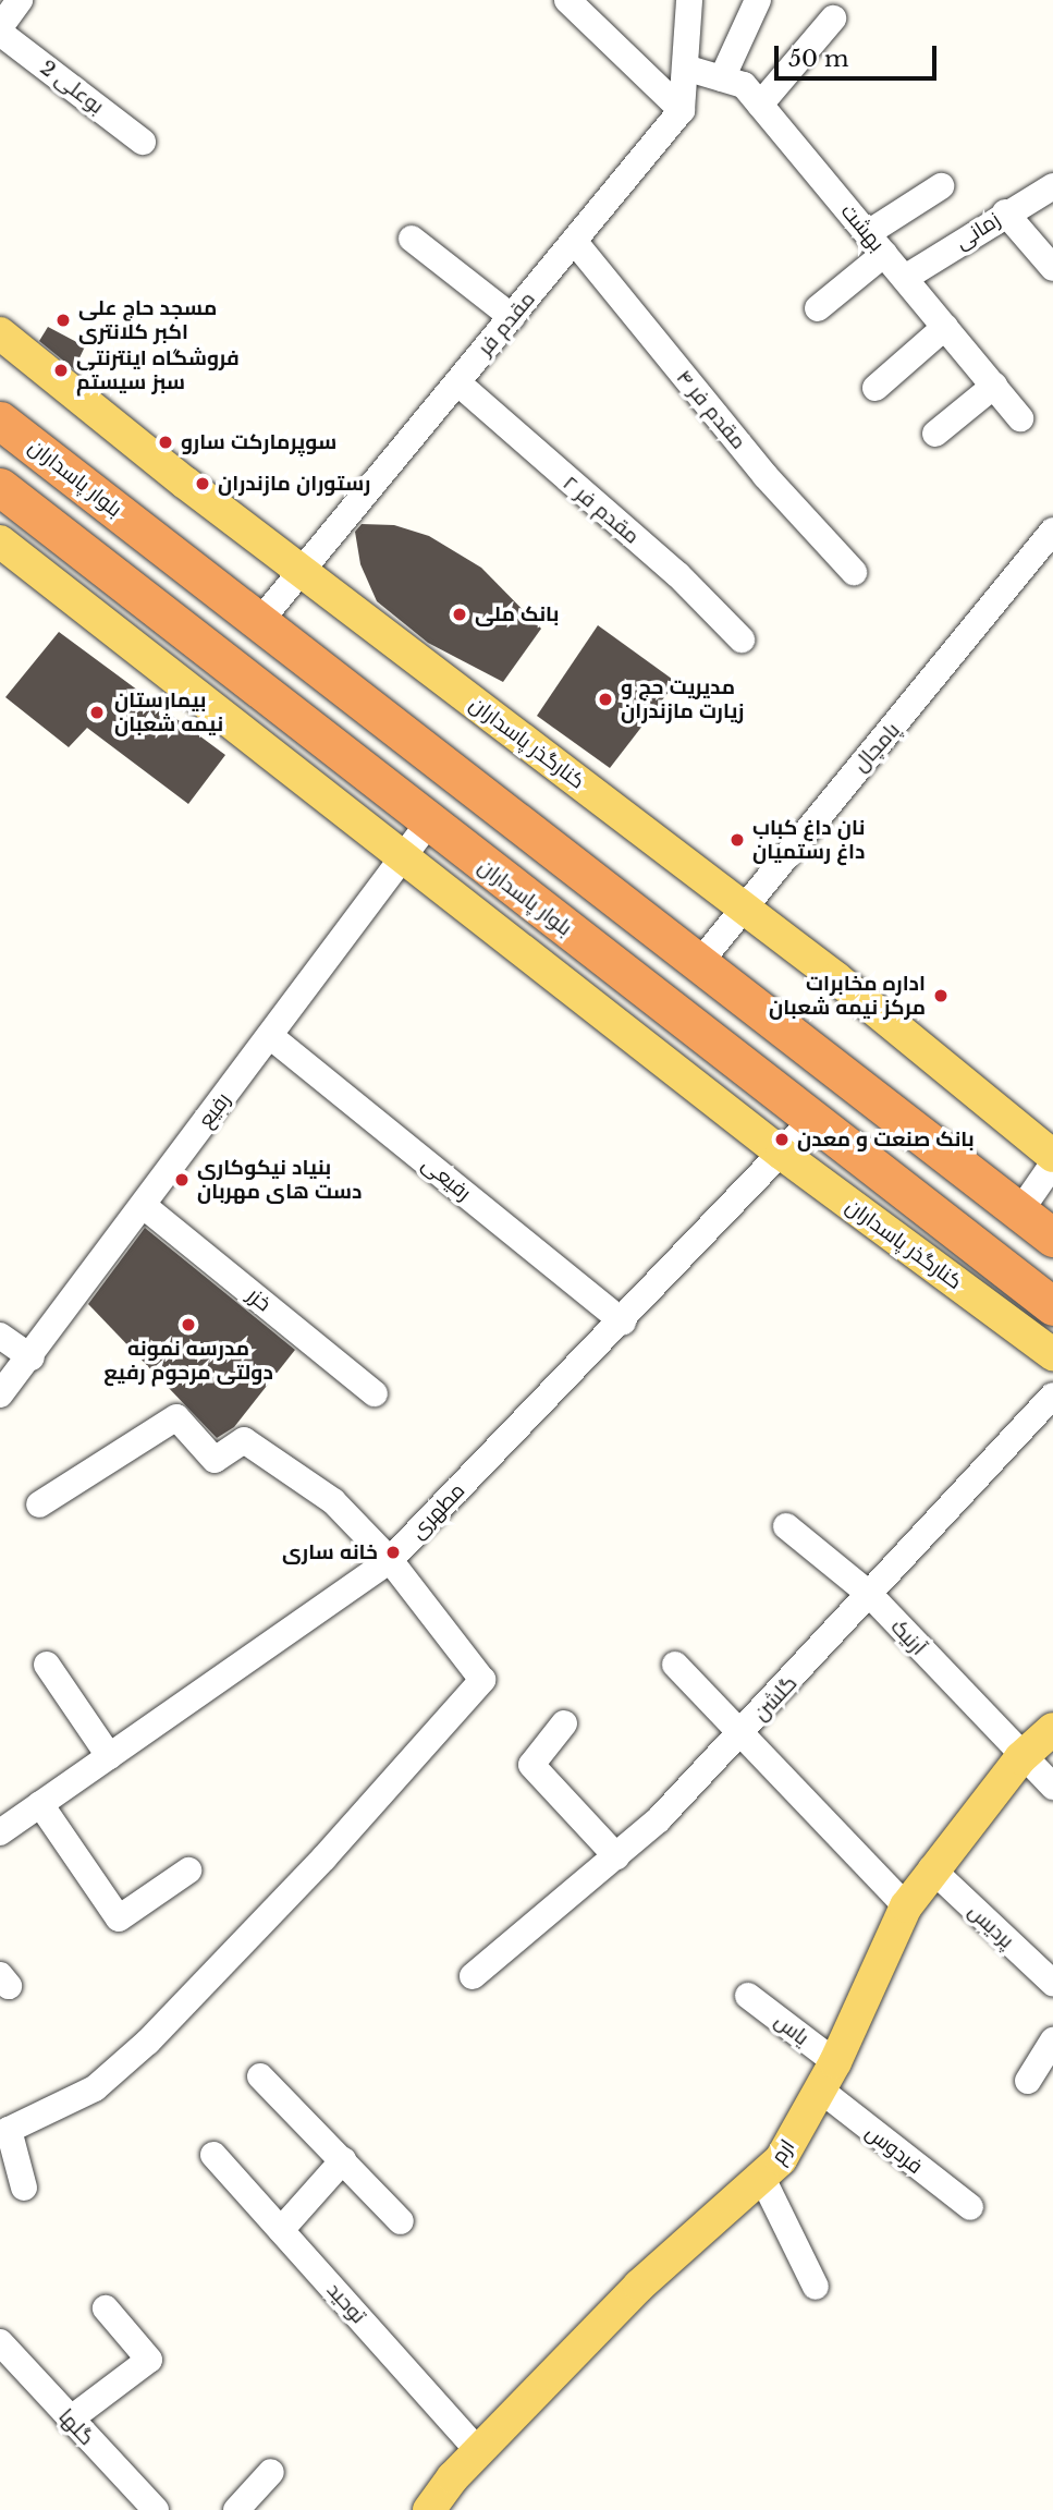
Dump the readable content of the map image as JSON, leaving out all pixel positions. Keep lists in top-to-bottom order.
{
  "streets": {
    "highway": ["بلوار پاسداران"],
    "main road": ["کنارگذر پاسداران", "ارم"],
    "street": [
      "بوعلی 2",
      "بهشت",
      "زمانی",
      "مقدم فر",
      "مقدم فر ۴",
      "مقدم فر ۲",
      "پامچال",
      "رفیع",
      "رفیعی",
      "خزر",
      "مطهری",
      "آرنیک",
      "گلشن",
      "پردیس",
      "یاس",
      "فردوس",
      "توحید",
      "گلها"
    ]
  },
  "crossings": [
    ["بهشت", "زمانی"],
    ["مقدم فر", "مقدم فر ۴"],
    ["مقدم فر", "بلوار پاسداران"],
    ["مقدم فر", "مقدم فر ۲"],
    ["مقدم فر", "کنارگذر پاسداران"],
    ["بلوار پاسداران", "پامچال"],
    ["بلوار پاسداران", "رفیع"],
    ["بلوار پاسداران", "مطهری"],
    ["کنارگذر پاسداران", "پامچال"],
    ["کنارگذر پاسداران", "رفیع"],
    ["کنارگذر پاسداران", "مطهری"],
    ["رفیع", "رفیعی"],
    ["رفیع", "خزر"],
    ["رفیعی", "مطهری"],
    ["آرنیک", "گلشن"],
    ["آرنیک", "ارم"],
    ["پردیس", "ارم"],
    ["یاس", "فردوس"],
    ["یاس", "ارم"],
    ["فردوس", "ارم"],
    ["ارم", "توحید"]
  ],
  "places": [
    "مسجد حاج علی اکبر کلانتری",
    "فروشگاه اینترنتی سبز سیستم",
    "سوپرمارکت سارو",
    "رستوران مازندران",
    "بانک ملی",
    "مدیریت حج و زیارت مازندران",
    "بیمارستان نیمه شعبان",
    "نان داغ کباب داغ رستمیان",
    "اداره مخابرات مرکز نیمه شعبان",
    "بانک صنعت و معدن",
    "بنیاد نیکوکاری دست های مهربان",
    "مدرسه نمونه دولتی مرحوم رفیع",
    "خانه ساری"
  ],
  "scale_bar": "50 m"
}
